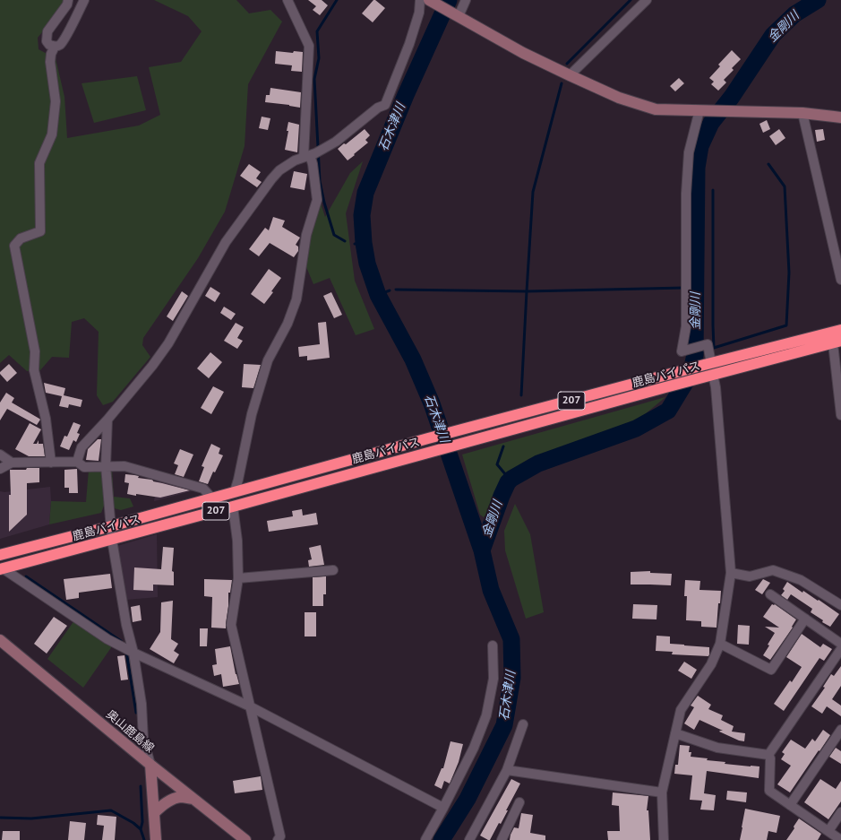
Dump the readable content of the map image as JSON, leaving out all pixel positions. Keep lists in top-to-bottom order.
{
  "streets": {
    "highway": ["鹿島バイパス", "207"],
    "street": ["奥山鹿島線"]
  },
  "water": ["金剛川", "石木津川"]
}
